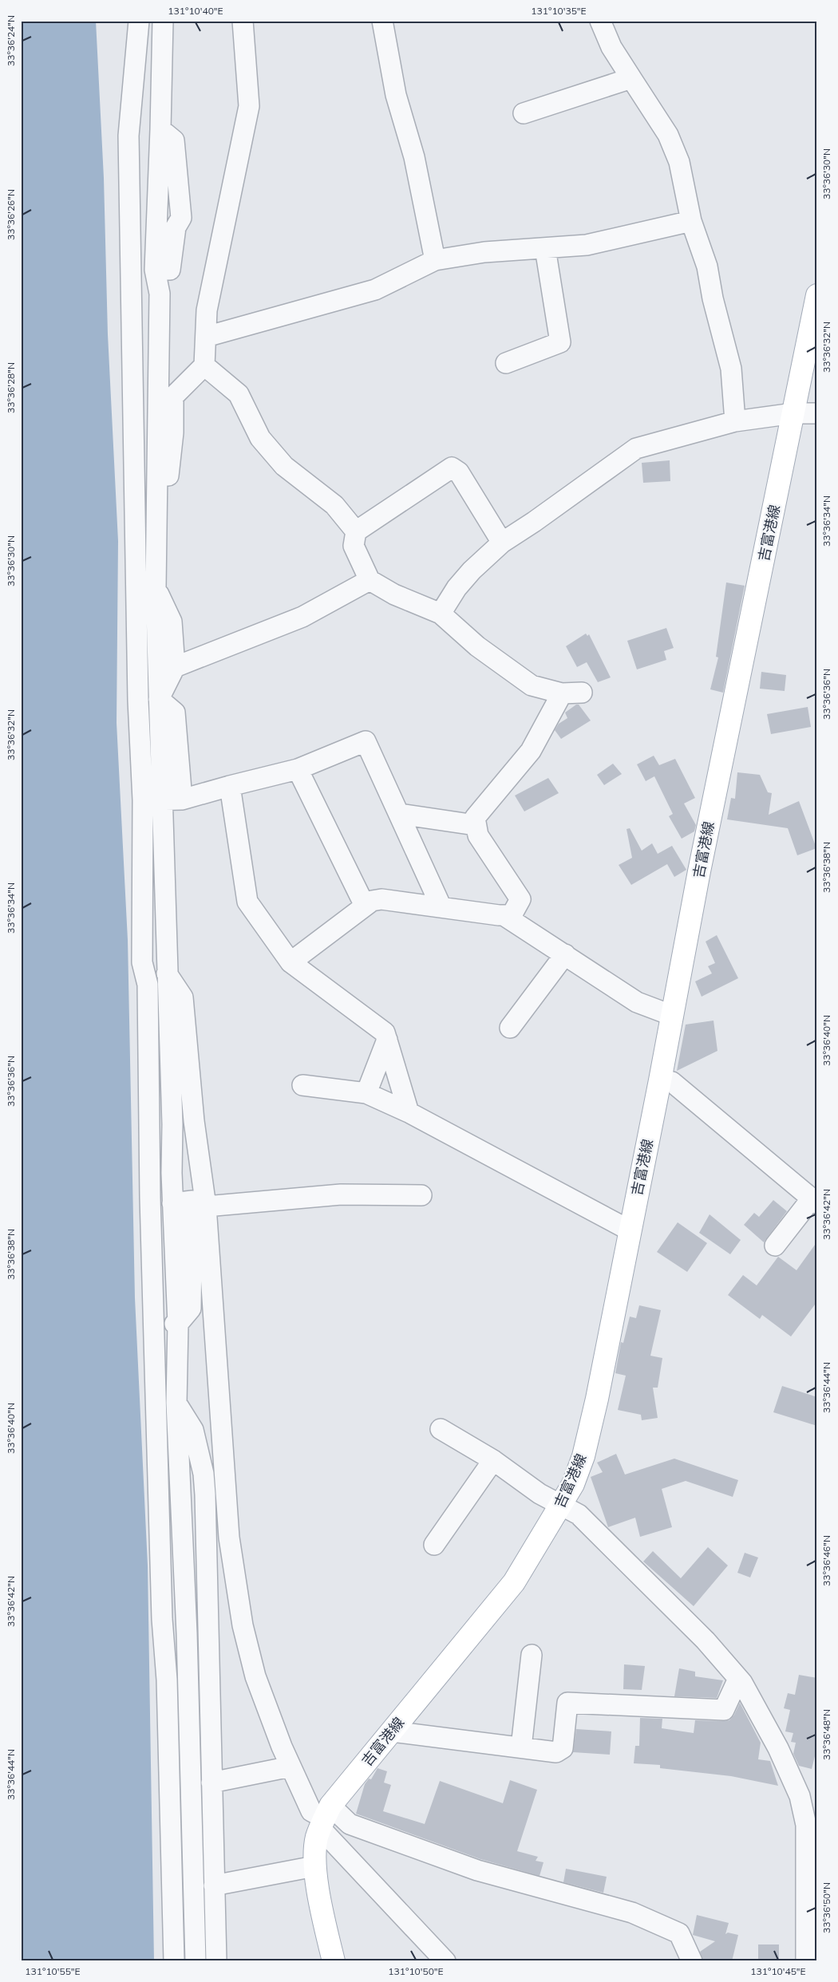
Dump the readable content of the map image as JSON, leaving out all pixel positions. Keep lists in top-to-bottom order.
{
  "streets": {
    "main road": ["吉富港線"]
  },
  "coordinates": [
    "131°10'40\"E",
    "131°10'35\"E",
    "33°36'24\"N",
    "33°36'30\"N",
    "33°36'26\"N",
    "33°36'32\"N",
    "33°36'28\"N",
    "33°36'34\"N",
    "33°36'36\"N",
    "33°36'38\"N",
    "33°36'40\"N",
    "33°36'42\"N",
    "33°36'44\"N",
    "33°36'46\"N",
    "33°36'48\"N",
    "33°36'50\"N",
    "131°10'55\"E",
    "131°10'50\"E",
    "131°10'45\"E"
  ]
}
